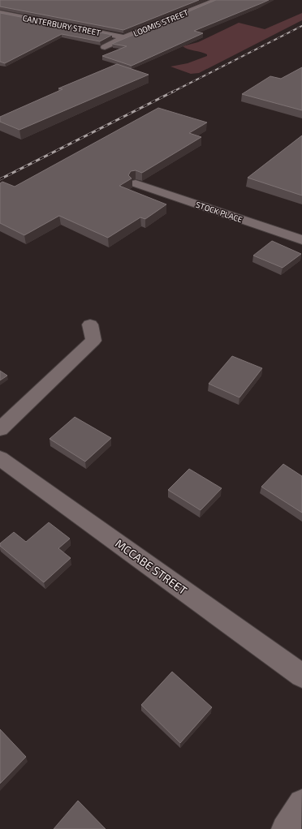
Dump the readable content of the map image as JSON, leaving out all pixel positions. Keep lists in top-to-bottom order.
{
  "streets": {
    "street": [
      "LOOMIS STREET",
      "CANTERBURY STREET",
      "STOCK PLACE",
      "MCCABE STREET"
    ]
  },
  "crossings": [
    ["LOOMIS STREET", "CANTERBURY STREET"]
  ]
}
